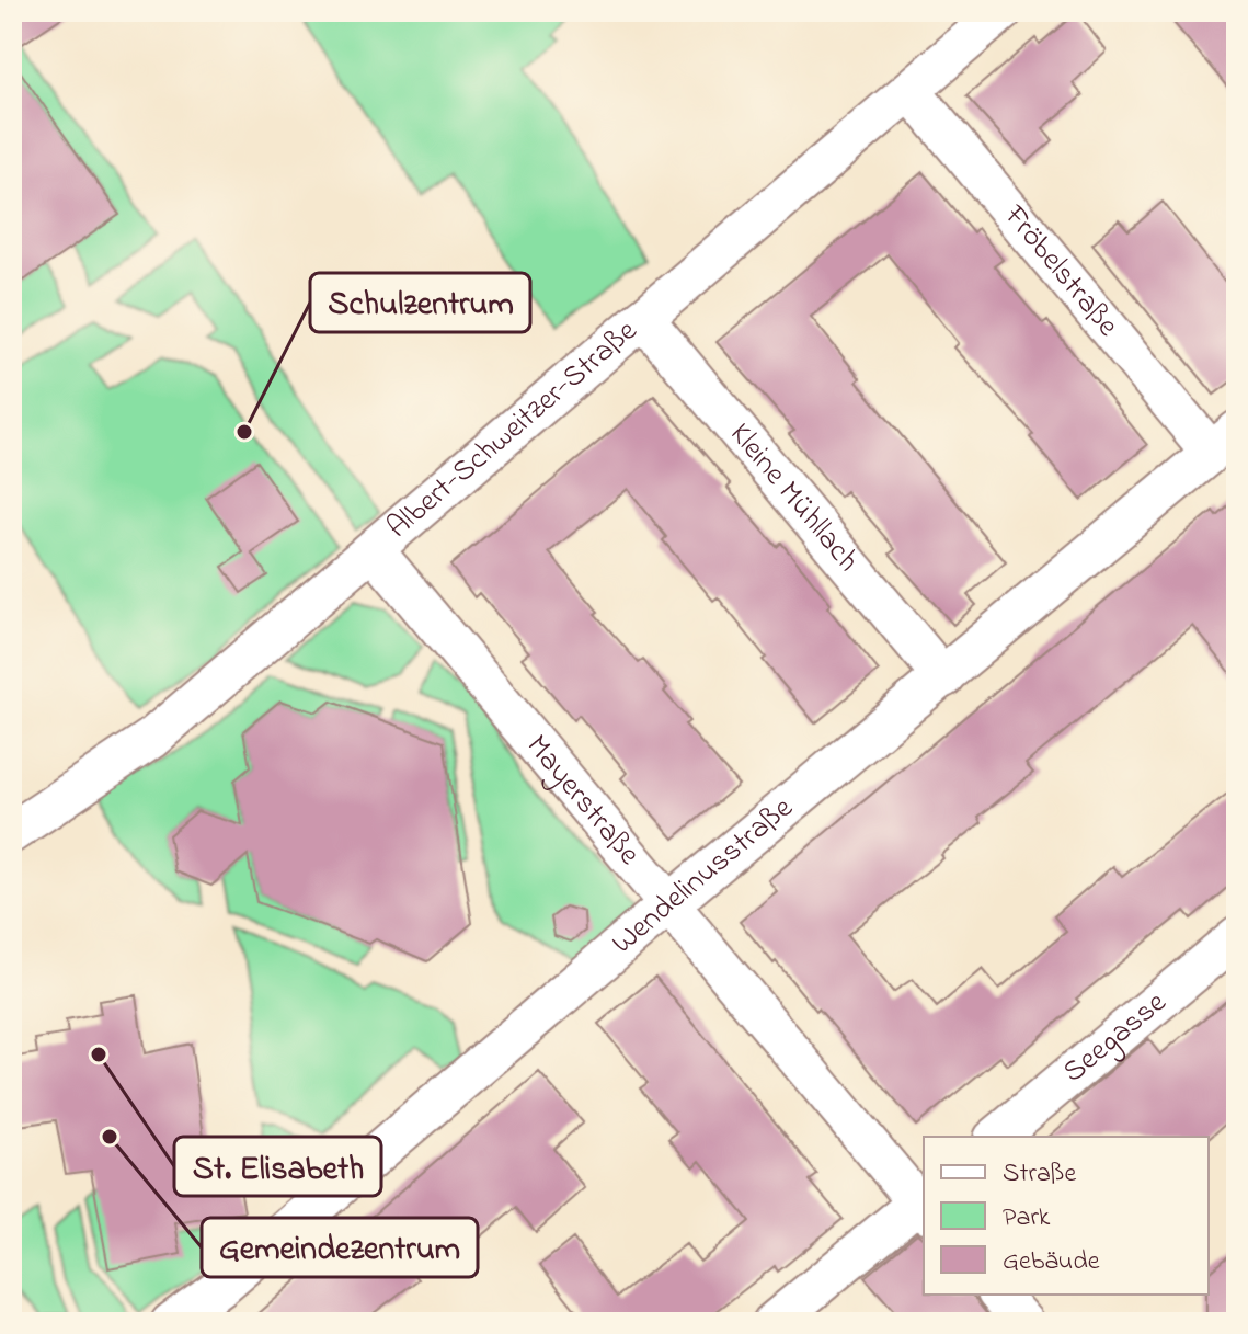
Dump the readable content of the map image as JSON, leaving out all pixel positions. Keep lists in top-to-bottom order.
{
  "streets": {
    "street": [
      "Fröbelstraße",
      "Albert-Schweitzer-Straße",
      "Kleine Mühllach",
      "Mayerstraße",
      "Wendelinusstraße",
      "Seegasse"
    ]
  },
  "crossings": [
    ["Fröbelstraße", "Albert-Schweitzer-Straße"],
    ["Fröbelstraße", "Wendelinusstraße"],
    ["Albert-Schweitzer-Straße", "Kleine Mühllach"],
    ["Albert-Schweitzer-Straße", "Mayerstraße"],
    ["Kleine Mühllach", "Wendelinusstraße"],
    ["Mayerstraße", "Wendelinusstraße"]
  ],
  "places": ["Schulzentrum", "St. Elisabeth", "Gemeindezentrum"],
  "legend": ["Straße", "Park", "Gebäude"]
}
